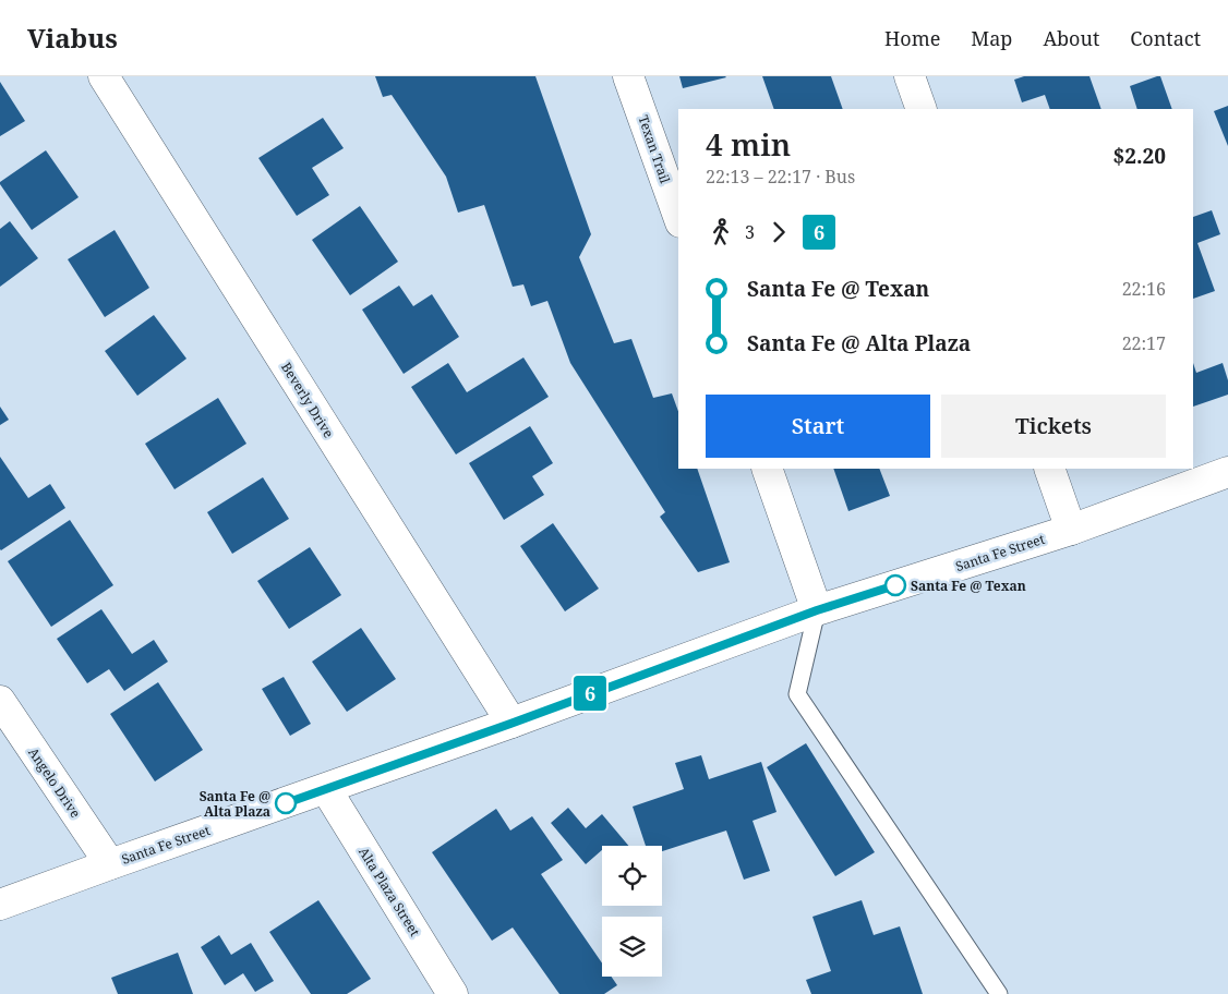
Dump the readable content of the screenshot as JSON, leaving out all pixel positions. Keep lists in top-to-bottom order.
{
  "streets": {
    "street": [
      "Texan Trail",
      "Beverly Drive",
      "Santa Fe Street",
      "Angelo Drive",
      "Alta Plaza Street"
    ]
  },
  "crossings": [
    ["Beverly Drive", "Santa Fe Street"],
    ["Santa Fe Street", "Angelo Drive"],
    ["Santa Fe Street", "Alta Plaza Street"]
  ],
  "places": ["Santa Fe @ Texan", "Santa Fe @ Alta Plaza"],
  "lines": ["bus line 6"],
  "page": {
    "header": "Viabus",
    "nav": [
      "Home",
      "Map",
      "About",
      "Contact"
    ],
    "on_map": "6",
    "heading": ["4 min", "22:13 – 22:17 · Bus", "$2.20"],
    "legs": ["3", "6"],
    "list": [
      {
        "name": "Santa Fe @ Texan",
        "value": "22:16"
      },
      {
        "name": "Santa Fe @ Alta Plaza",
        "value": "22:17"
      }
    ],
    "buttons": ["Start", "Tickets"]
  }
}
